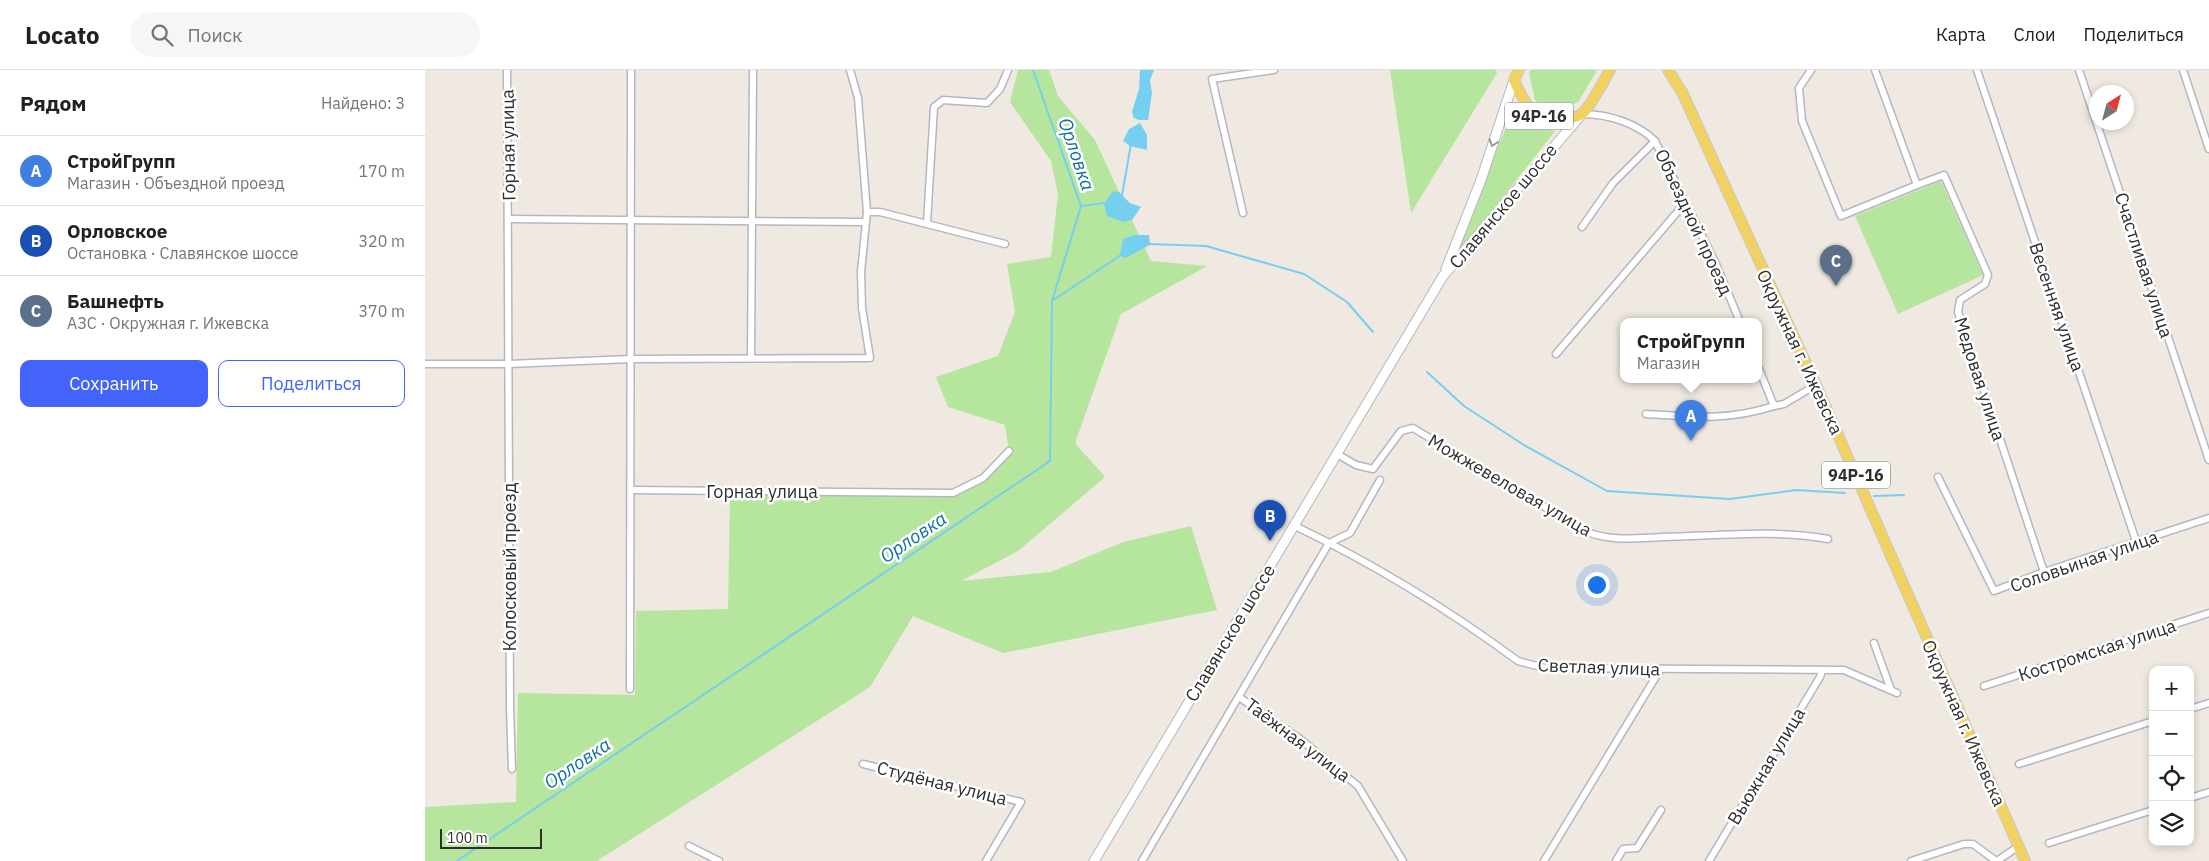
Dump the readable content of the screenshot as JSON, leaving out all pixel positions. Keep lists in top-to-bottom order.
{
  "streets": {
    "main road": ["94Р-16", "Славянское шоссе", "Окружная г. Ижевска"],
    "street": [
      "Горная улица",
      "Объездной проезд",
      "Счастливая улица",
      "Весенняя улица",
      "Медовая улица",
      "Можжевеловая улица",
      "Соловьиная улица",
      "Колосковый проезд",
      "Костромская улица",
      "Светлая улица",
      "Таёжная улица",
      "Вьюжная улица",
      "Студёная улица"
    ]
  },
  "crossings": [
    ["94Р-16", "Славянское шоссе"],
    ["94Р-16", "Объездной проезд"],
    ["Горная улица", "Колосковый проезд"],
    ["Славянское шоссе", "Объездной проезд"],
    ["Славянское шоссе", "Можжевеловая улица"],
    ["Славянское шоссе", "Светлая улица"],
    ["Весенняя улица", "Соловьиная улица"],
    ["Медовая улица", "Соловьиная улица"],
    ["Светлая улица", "Вьюжная улица"]
  ],
  "water": ["Орловка"],
  "scale_bar": "100 m",
  "north": "top right",
  "page": {
    "header": "Locato",
    "search": "Поиск",
    "nav": ["Карта", "Слои", "Поделиться"],
    "heading": ["Рядом", "Найдено: 3"],
    "list": [
      {
        "mark": "A",
        "name": "СтройГрупп",
        "note": "Магазин · Объездной проезд",
        "value": "170 m"
      },
      {
        "mark": "B",
        "name": "Орловское",
        "note": "Остановка · Славянское шоссе",
        "value": "320 m"
      },
      {
        "mark": "C",
        "name": "Башнефть",
        "note": "АЗС · Окружная г. Ижевска",
        "value": "370 m"
      }
    ],
    "pins": ["C", "A", "B"],
    "popup": ["СтройГрупп", "Магазин"],
    "buttons": ["Сохранить", "Поделиться"],
    "map_buttons": ["+", "−"],
    "scale": "100 m"
  }
}
